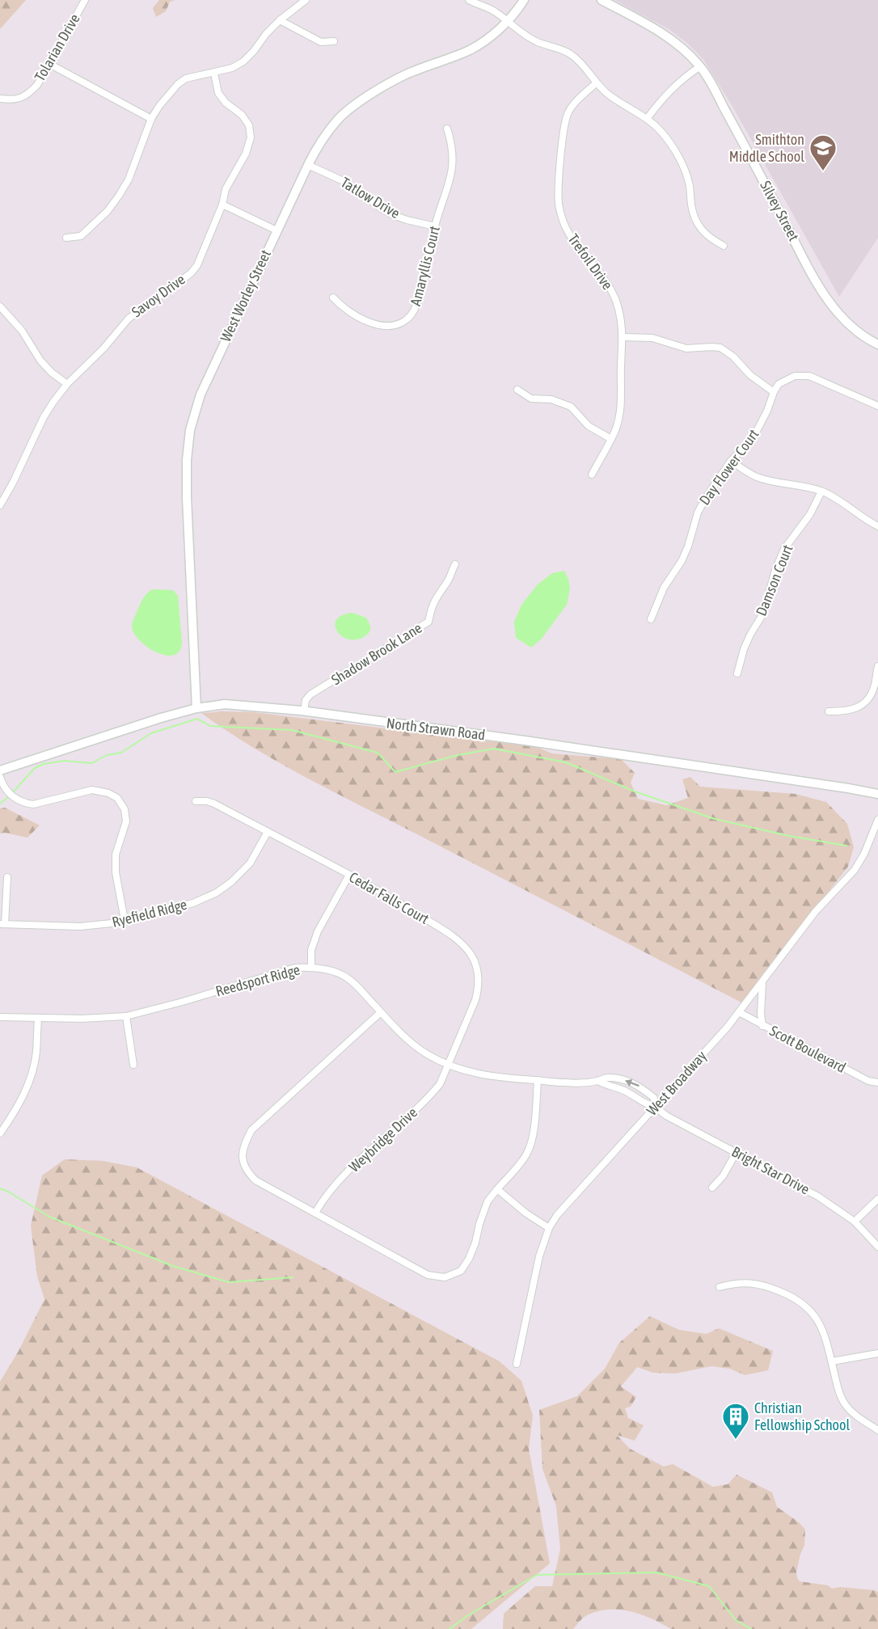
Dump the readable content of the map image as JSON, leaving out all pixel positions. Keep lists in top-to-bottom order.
{
  "streets": {
    "street": [
      "Tolarian Drive",
      "Tatlow Drive",
      "Silvey Street",
      "Trefoil Drive",
      "Amaryllis Court",
      "Savoy Drive",
      "West Worley Street",
      "Day Flower Court",
      "Damson Court",
      "Shadow Brook Lane",
      "North Strawn Road",
      "Cedar Falls Court",
      "Ryefield Ridge",
      "Reedsport Ridge",
      "Scott Boulevard",
      "West Broadway",
      "Weybridge Drive",
      "Bright Star Drive"
    ]
  },
  "crossings": [
    ["Tatlow Drive", "Amaryllis Court"],
    ["Tatlow Drive", "West Worley Street"],
    ["West Worley Street", "North Strawn Road"],
    ["Shadow Brook Lane", "North Strawn Road"],
    ["Cedar Falls Court", "Ryefield Ridge"],
    ["Cedar Falls Court", "Reedsport Ridge"],
    ["Cedar Falls Court", "Weybridge Drive"],
    ["Reedsport Ridge", "West Broadway"],
    ["Reedsport Ridge", "Weybridge Drive"],
    ["Reedsport Ridge", "Bright Star Drive"],
    ["Scott Boulevard", "West Broadway"],
    ["West Broadway", "Bright Star Drive"]
  ],
  "places": {
    "school or university": ["Smithton Middle School"],
    "building": ["Christian Fellowship School"]
  }
}
